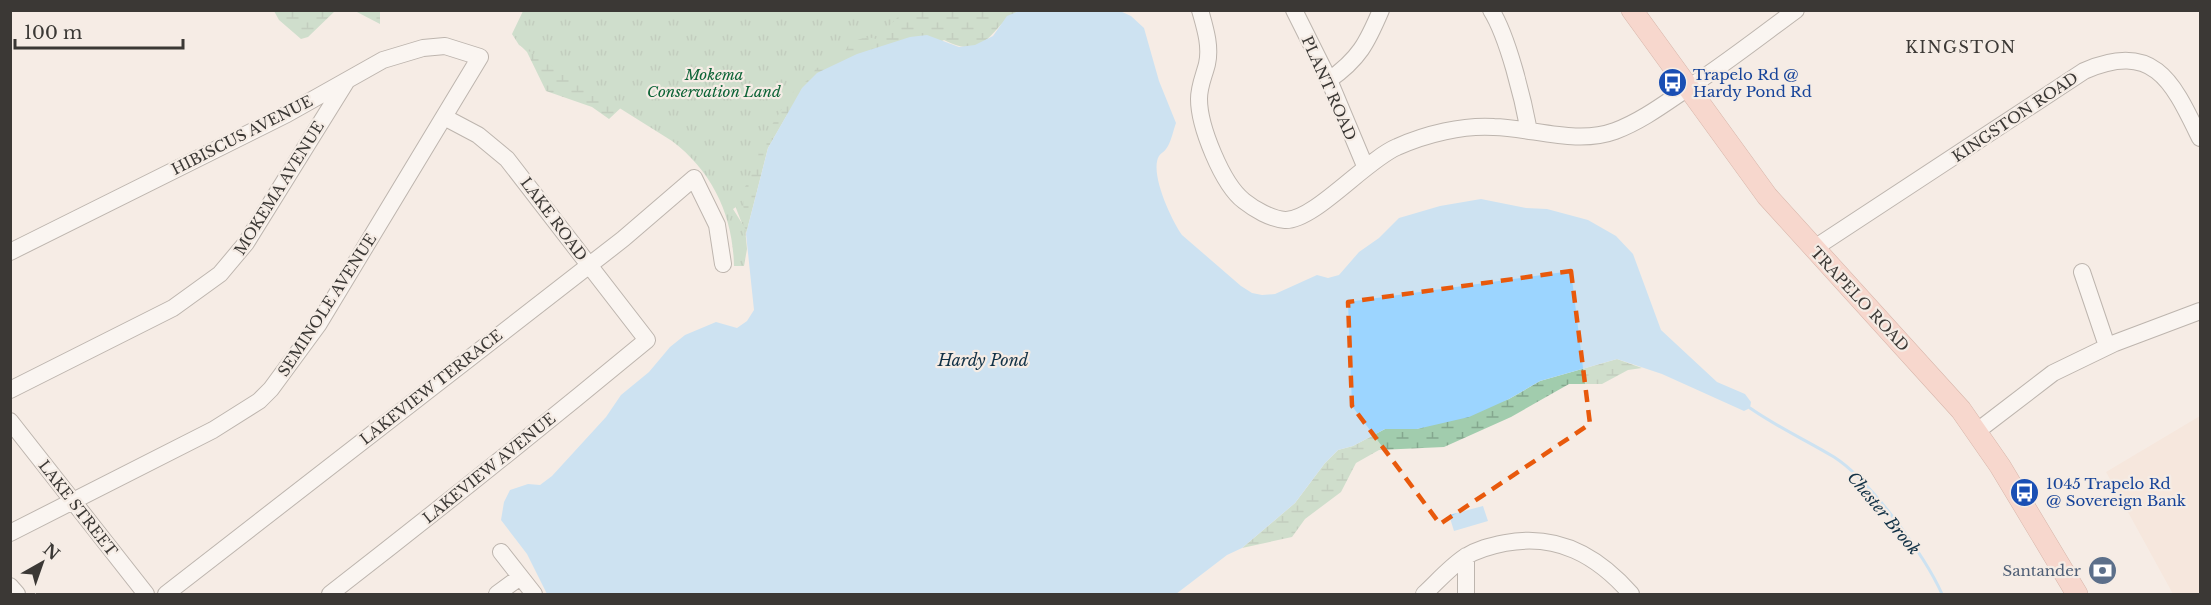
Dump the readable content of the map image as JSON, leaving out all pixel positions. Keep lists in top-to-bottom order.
{
  "streets": {
    "main road": ["TRAPELO ROAD"],
    "street": [
      "PLANT ROAD",
      "KINGSTON ROAD",
      "HIBISCUS AVENUE",
      "MOKEMA AVENUE",
      "LAKE ROAD",
      "SEMINOLE AVENUE",
      "LAKEVIEW TERRACE",
      "LAKEVIEW AVENUE",
      "LAKE STREET"
    ]
  },
  "crossings": [
    ["KINGSTON ROAD", "TRAPELO ROAD"],
    ["HIBISCUS AVENUE", "MOKEMA AVENUE"],
    ["HIBISCUS AVENUE", "SEMINOLE AVENUE"],
    ["LAKE ROAD", "SEMINOLE AVENUE"],
    ["LAKE ROAD", "LAKEVIEW TERRACE"],
    ["LAKE ROAD", "LAKEVIEW AVENUE"],
    ["SEMINOLE AVENUE", "LAKE STREET"]
  ],
  "districts": ["KINGSTON"],
  "water": ["Hardy Pond", "Chester Brook"],
  "parks": ["Mokema Conservation Land"],
  "places": {
    "bus stop": ["Trapelo Rd @ Hardy Pond Rd", "1045 Trapelo Rd @ Sovereign Bank"],
    "bank": ["Santander"]
  },
  "scale_bar": "100 m",
  "north": "top right"
}
